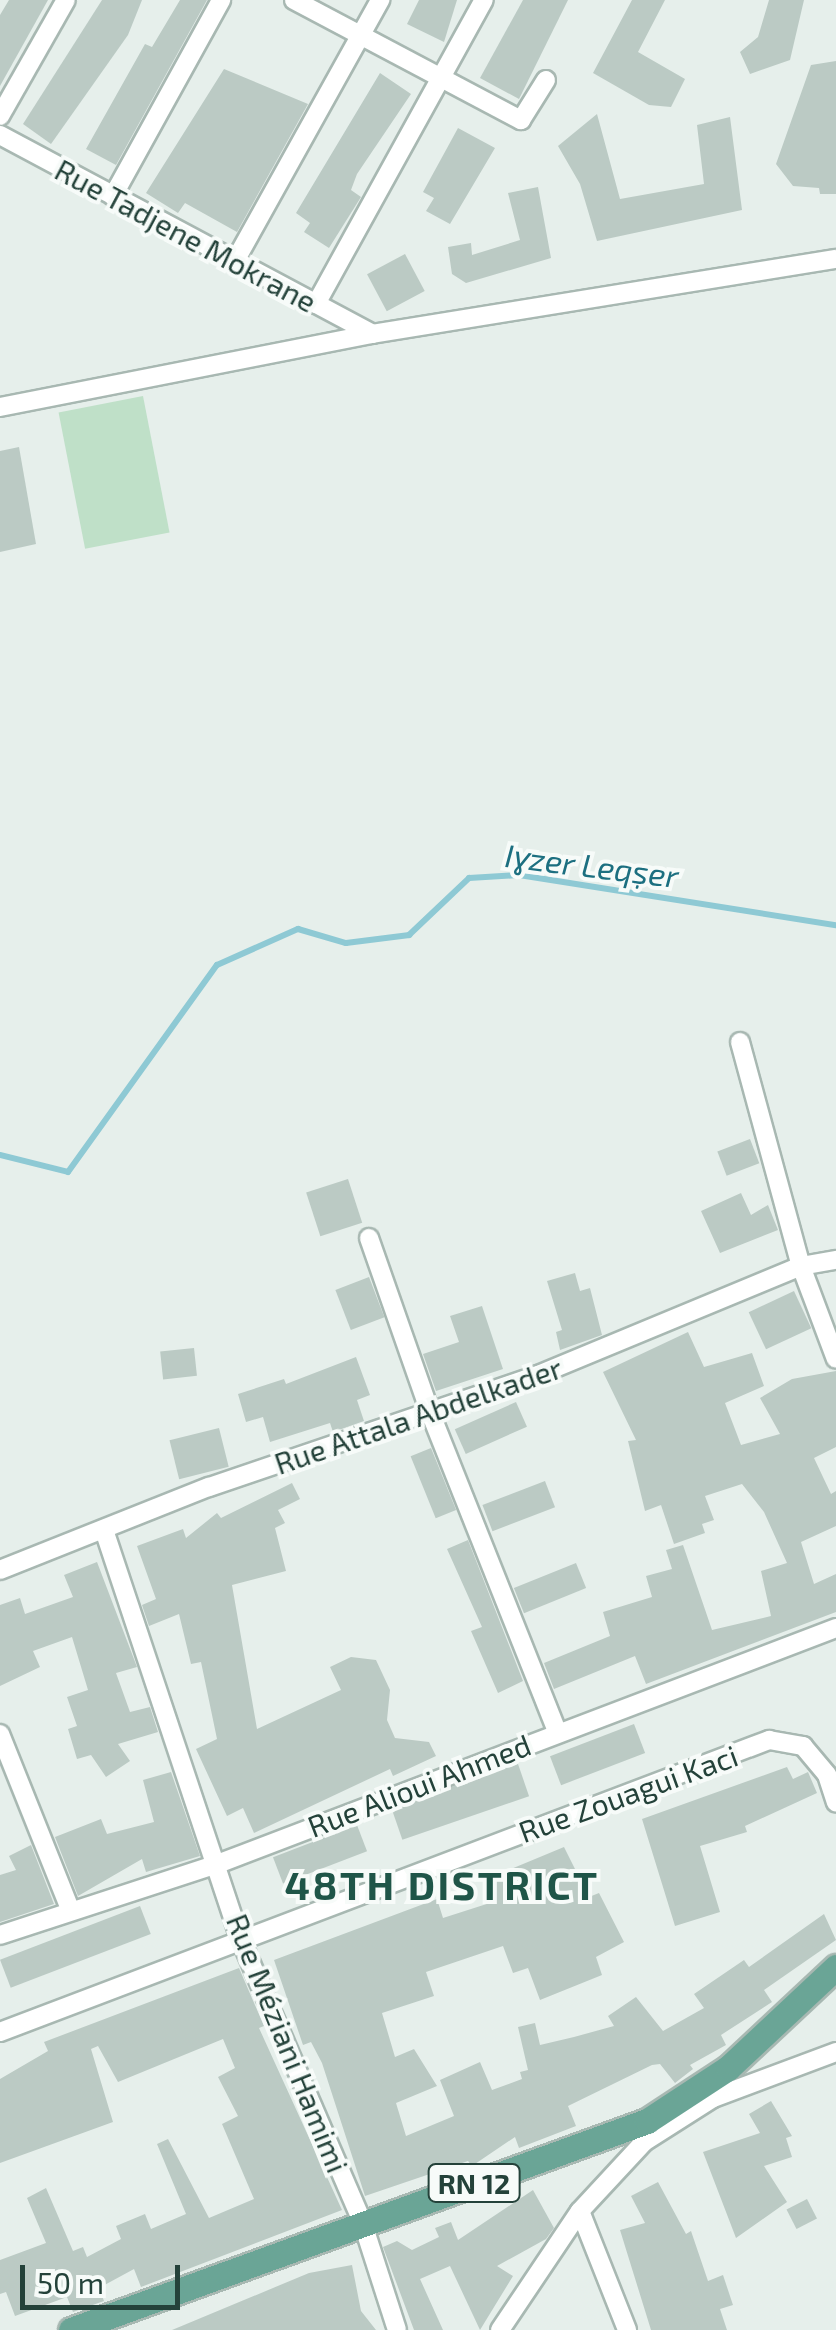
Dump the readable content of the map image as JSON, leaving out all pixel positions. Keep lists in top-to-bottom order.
{
  "streets": {
    "main road": ["RN 12"],
    "street": [
      "Rue Tadjene Mokrane",
      "Rue Attala Abdelkader",
      "Rue Alioui Ahmed",
      "Rue Zouagui Kaci",
      "Rue Méziani Hamimi"
    ]
  },
  "crossings": [
    ["Rue Attala Abdelkader", "Rue Méziani Hamimi"],
    ["Rue Alioui Ahmed", "Rue Méziani Hamimi"],
    ["Rue Zouagui Kaci", "Rue Méziani Hamimi"],
    ["Rue Méziani Hamimi", "RN 12"]
  ],
  "districts": ["48TH DISTRICT"],
  "water": ["Iɣzer Leqṣer"],
  "scale_bar": "50 m"
}
